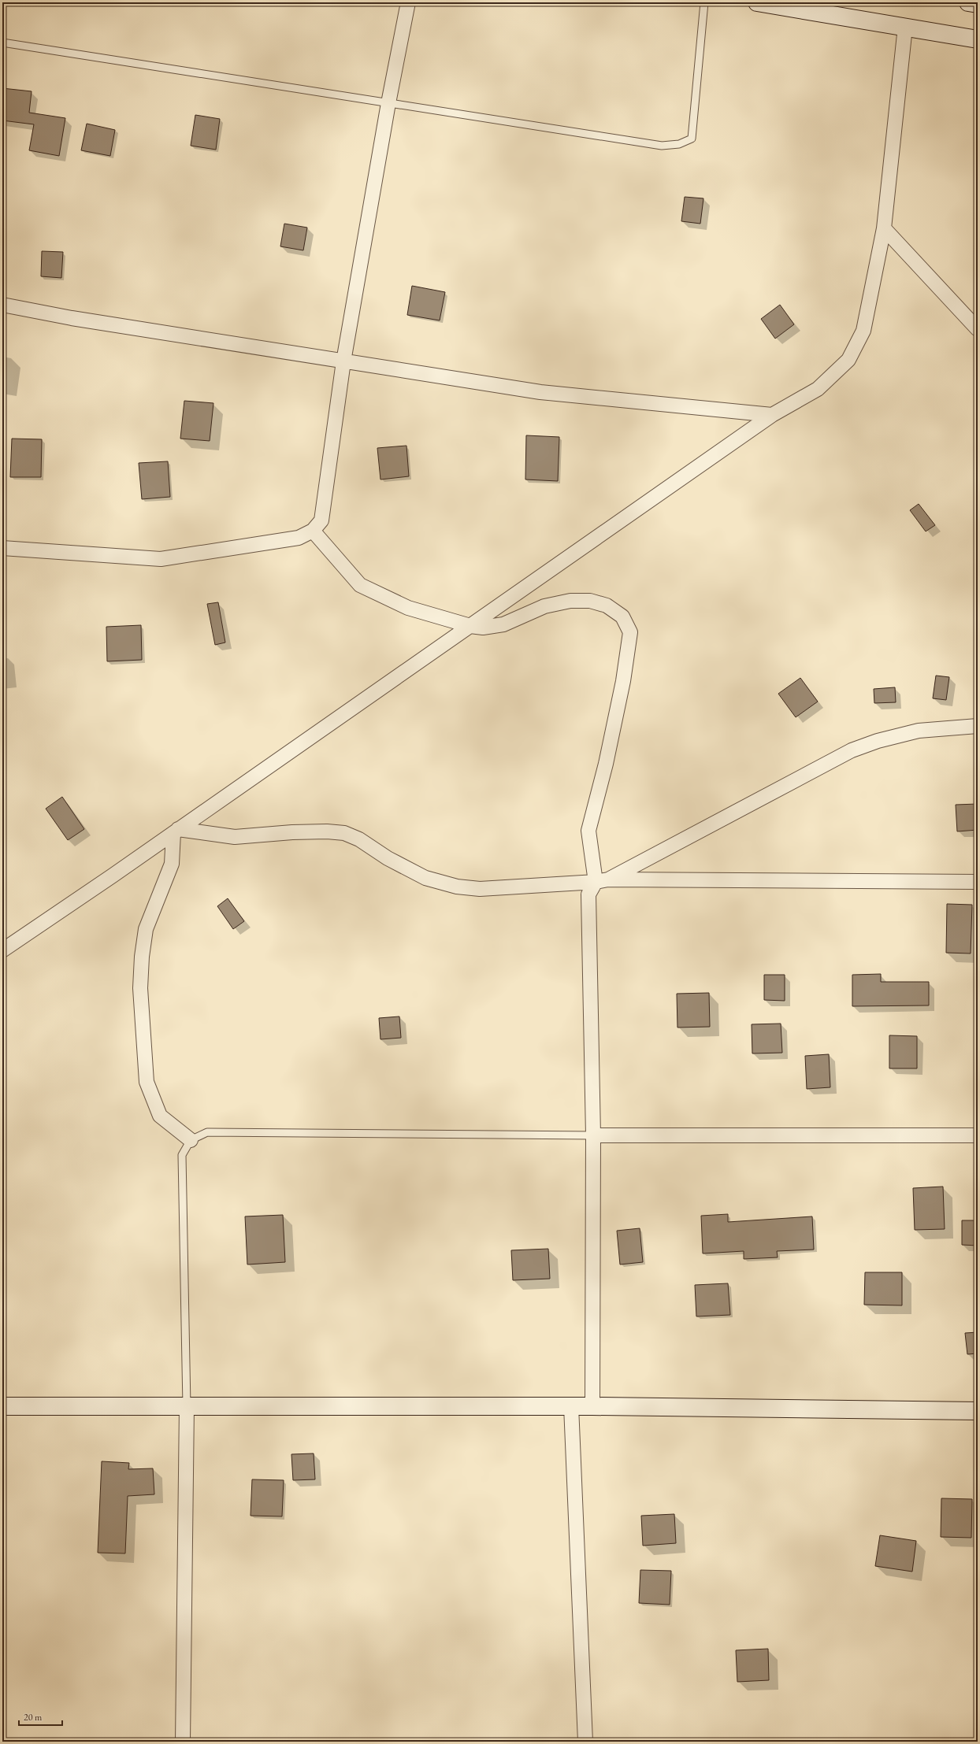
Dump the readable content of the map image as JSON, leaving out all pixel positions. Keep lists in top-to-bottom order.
{
  "scale_bar": "20 m"
}
